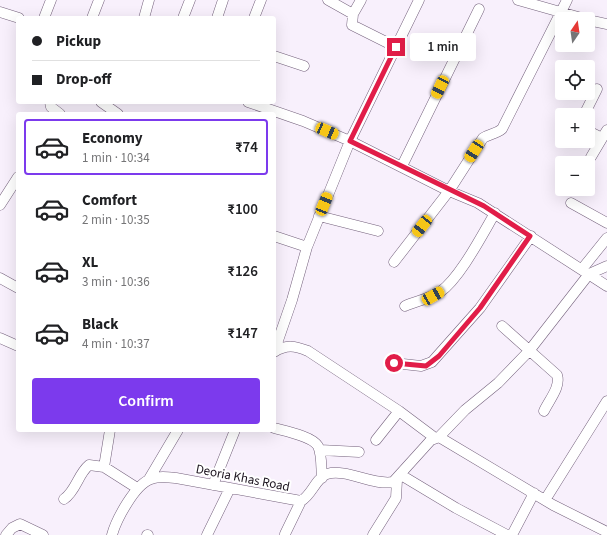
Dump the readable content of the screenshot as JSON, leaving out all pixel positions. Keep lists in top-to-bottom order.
{
  "streets": {
    "street": ["Deoria Khas Road"]
  },
  "north": "top",
  "page": {
    "map_buttons": ["+", "−"],
    "banner": ["Pickup", "Drop-off"],
    "bubble": "1 min",
    "list": [
      {
        "name": "Economy",
        "note": "1 min · 10:34",
        "value": "₹74"
      },
      {
        "name": "Comfort",
        "note": "2 min · 10:35",
        "value": "₹100"
      },
      {
        "name": "XL",
        "note": "3 min · 10:36",
        "value": "₹126"
      },
      {
        "name": "Black",
        "note": "4 min · 10:37",
        "value": "₹147"
      }
    ],
    "buttons": "Confirm"
  }
}
